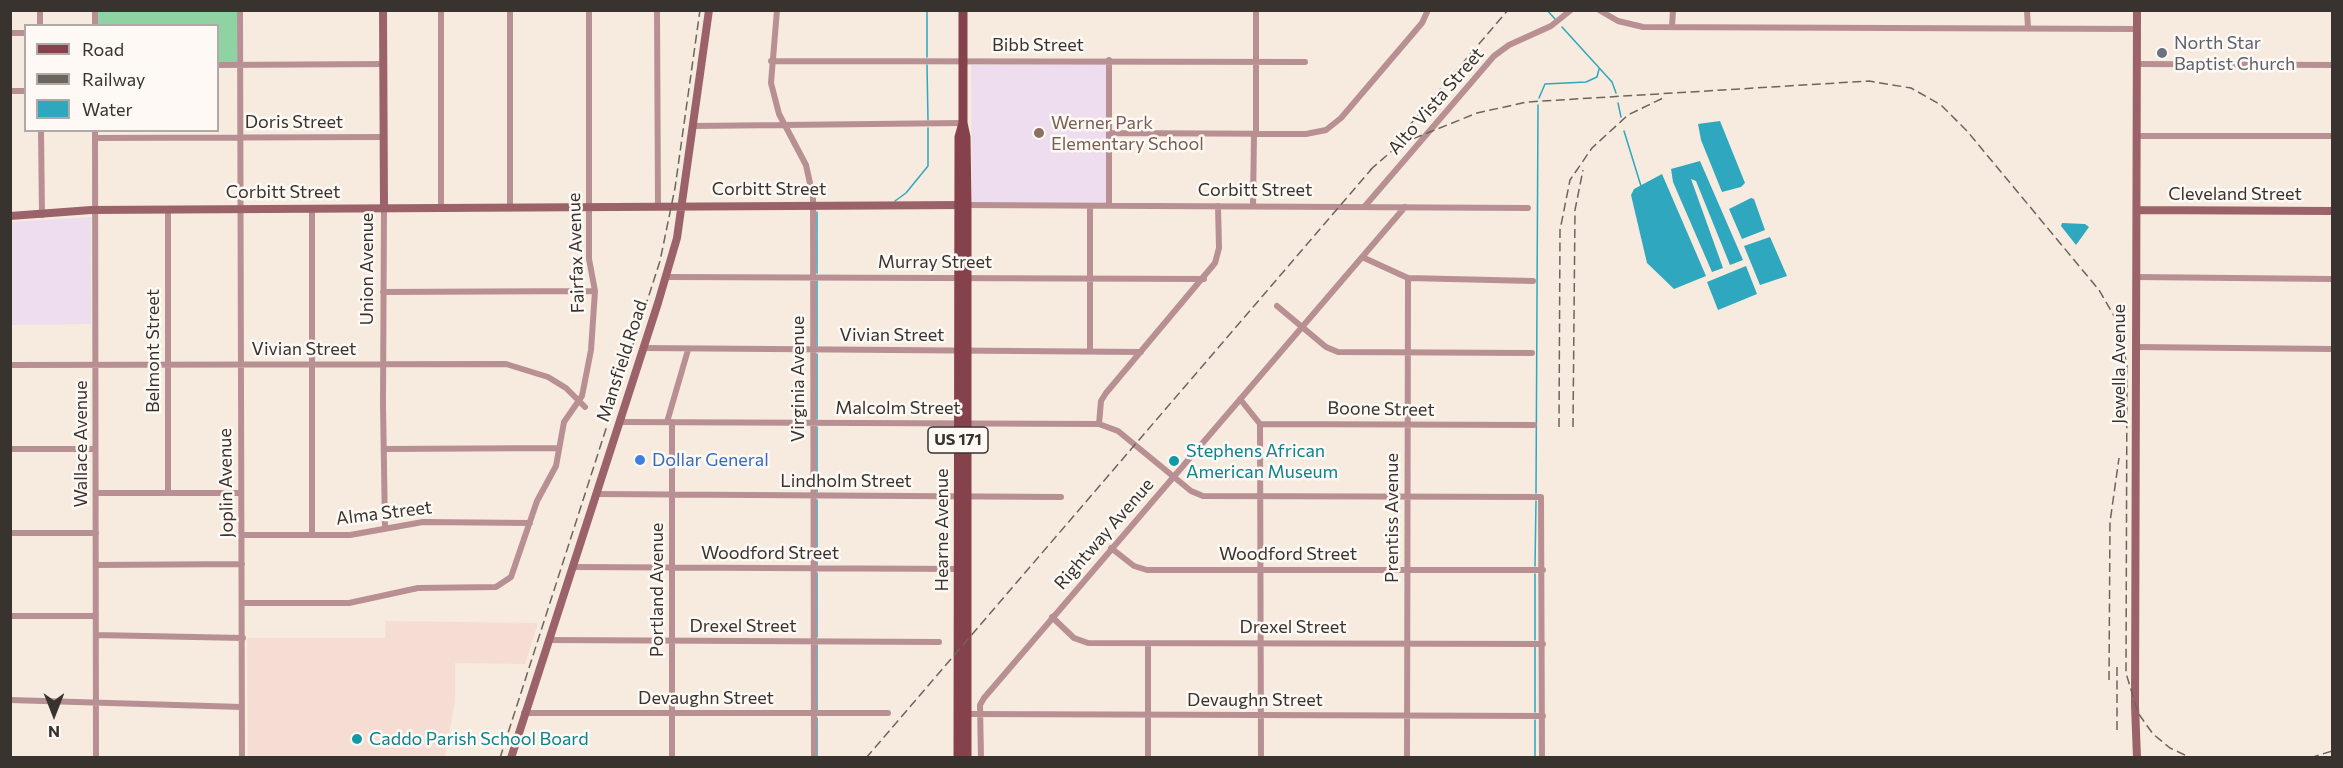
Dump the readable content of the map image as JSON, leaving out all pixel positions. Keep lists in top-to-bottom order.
{
  "streets": {
    "main road": [
      "Corbitt Street",
      "Cleveland Street",
      "Union Avenue",
      "Mansfield Road",
      "Jewella Avenue",
      "US 171",
      "Hearne Avenue"
    ],
    "street": [
      "Bibb Street",
      "Alto Vista Street",
      "Doris Street",
      "Fairfax Avenue",
      "Murray Street",
      "Vivian Street",
      "Belmont Street",
      "Virginia Avenue",
      "Malcolm Street",
      "Boone Street",
      "Wallace Avenue",
      "Lindholm Street",
      "Joplin Avenue",
      "Alma Street",
      "Prentiss Avenue",
      "Rightway Avenue",
      "Woodford Street",
      "Portland Avenue",
      "Drexel Street",
      "Devaughn Street"
    ]
  },
  "crossings": [
    ["Bibb Street", "Virginia Avenue"],
    ["Bibb Street", "Hearne Avenue"],
    ["Alto Vista Street", "Corbitt Street"],
    ["Doris Street", "Union Avenue"],
    ["Doris Street", "Wallace Avenue"],
    ["Doris Street", "Joplin Avenue"],
    ["Corbitt Street", "Fairfax Avenue"],
    ["Corbitt Street", "Union Avenue"],
    ["Corbitt Street", "Belmont Street"],
    ["Corbitt Street", "Mansfield Road"],
    ["Corbitt Street", "Virginia Avenue"],
    ["Corbitt Street", "Wallace Avenue"],
    ["Corbitt Street", "Joplin Avenue"],
    ["Corbitt Street", "Hearne Avenue"],
    ["Corbitt Street", "Rightway Avenue"],
    ["Cleveland Street", "Jewella Avenue"],
    ["Fairfax Avenue", "Vivian Street"],
    ["Fairfax Avenue", "Joplin Avenue"],
    ["Fairfax Avenue", "Alma Street"],
    ["Murray Street", "Mansfield Road"],
    ["Murray Street", "Virginia Avenue"],
    ["Murray Street", "Hearne Avenue"],
    ["Union Avenue", "Vivian Street"],
    ["Union Avenue", "Alma Street"],
    ["Vivian Street", "Belmont Street"],
    ["Vivian Street", "Mansfield Road"],
    ["Vivian Street", "Virginia Avenue"],
    ["Vivian Street", "Wallace Avenue"],
    ["Vivian Street", "Joplin Avenue"],
    ["Vivian Street", "Hearne Avenue"],
    ["Vivian Street", "Portland Avenue"],
    ["Mansfield Road", "Malcolm Street"],
    ["Mansfield Road", "Lindholm Street"],
    ["Mansfield Road", "Woodford Street"],
    ["Mansfield Road", "Drexel Street"],
    ["Mansfield Road", "Devaughn Street"],
    ["Virginia Avenue", "Malcolm Street"],
    ["Virginia Avenue", "Lindholm Street"],
    ["Virginia Avenue", "Woodford Street"],
    ["Virginia Avenue", "Drexel Street"],
    ["Virginia Avenue", "Devaughn Street"],
    ["Malcolm Street", "Hearne Avenue"],
    ["Malcolm Street", "Rightway Avenue"],
    ["Malcolm Street", "Portland Avenue"],
    ["Boone Street", "Prentiss Avenue"],
    ["Lindholm Street", "Hearne Avenue"],
    ["Lindholm Street", "Portland Avenue"],
    ["Joplin Avenue", "Alma Street"],
    ["Prentiss Avenue", "Woodford Street"],
    ["Prentiss Avenue", "Drexel Street"],
    ["Prentiss Avenue", "Devaughn Street"],
    ["Hearne Avenue", "Woodford Street"],
    ["Hearne Avenue", "Devaughn Street"],
    ["Rightway Avenue", "Woodford Street"],
    ["Rightway Avenue", "Drexel Street"],
    ["Rightway Avenue", "Devaughn Street"],
    ["Woodford Street", "Portland Avenue"],
    ["Portland Avenue", "Drexel Street"],
    ["Portland Avenue", "Devaughn Street"]
  ],
  "places": [
    "North Star Baptist Church",
    "Werner Park Elementary School",
    "Dollar General",
    "Stephens African American Museum",
    "Caddo Parish School Board"
  ],
  "legend": ["Road", "Railway", "Water"],
  "north": "bottom"
}
